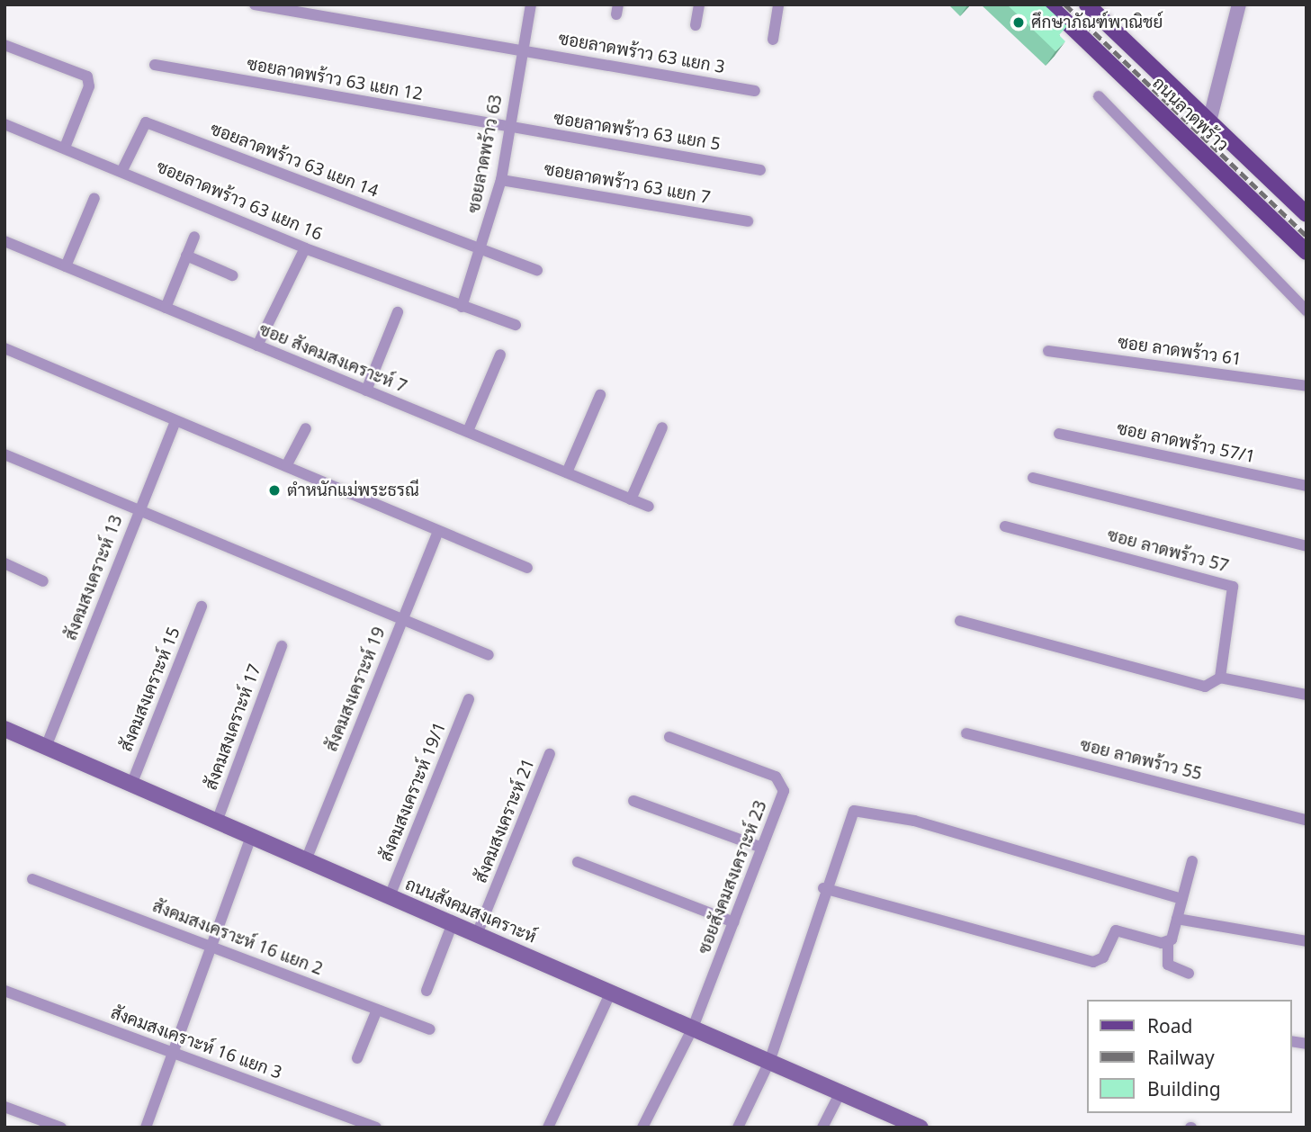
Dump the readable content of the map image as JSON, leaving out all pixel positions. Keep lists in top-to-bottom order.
{
  "streets": {
    "main road": ["ถนนลาดพร้าว", "ถนนสังคมสงเคราะห์"],
    "street": [
      "ซอยลาดพร้าว 63 แยก 3",
      "ซอยลาดพร้าว 63 แยก 12",
      "ซอยลาดพร้าว 63 แยก 5",
      "ซอยลาดพร้าว 63",
      "ซอยลาดพร้าว 63 แยก 14",
      "ซอยลาดพร้าว 63 แยก 7",
      "ซอยลาดพร้าว 63 แยก 16",
      "ซอย ลาดพร้าว 61",
      "ซอย สังคมสงเคราะห์ 7",
      "ซอย ลาดพร้าว 57/1",
      "ซอย ลาดพร้าว 57",
      "สังคมสงเคราะห์ 13",
      "สังคมสงเคราะห์ 15",
      "สังคมสงเคราะห์ 19",
      "สังคมสงเคราะห์ 17",
      "ซอย ลาดพร้าว 55",
      "สังคมสงเคราะห์ 19/1",
      "สังคมสงเคราะห์ 21",
      "ซอยสังคมสงเคราะห์ 23",
      "สังคมสงเคราะห์ 16 แยก 2",
      "สังคมสงเคราะห์ 16 แยก 3"
    ]
  },
  "crossings": [
    ["ซอยลาดพร้าว 63 แยก 3", "ซอยลาดพร้าว 63"],
    ["ซอยลาดพร้าว 63 แยก 12", "ซอยลาดพร้าว 63 แยก 5"],
    ["ซอยลาดพร้าว 63 แยก 12", "ซอยลาดพร้าว 63"],
    ["ซอยลาดพร้าว 63 แยก 5", "ซอยลาดพร้าว 63"],
    ["ซอยลาดพร้าว 63", "ซอยลาดพร้าว 63 แยก 14"],
    ["ซอยลาดพร้าว 63", "ซอยลาดพร้าว 63 แยก 7"],
    ["ซอยลาดพร้าว 63", "ซอยลาดพร้าว 63 แยก 16"],
    ["ซอยลาดพร้าว 63 แยก 14", "ซอยลาดพร้าว 63 แยก 16"],
    ["สังคมสงเคราะห์ 13", "ถนนสังคมสงเคราะห์"],
    ["สังคมสงเคราะห์ 15", "ถนนสังคมสงเคราะห์"],
    ["สังคมสงเคราะห์ 19", "ถนนสังคมสงเคราะห์"],
    ["สังคมสงเคราะห์ 17", "ถนนสังคมสงเคราะห์"],
    ["สังคมสงเคราะห์ 19/1", "ถนนสังคมสงเคราะห์"],
    ["สังคมสงเคราะห์ 21", "ถนนสังคมสงเคราะห์"],
    ["ซอยสังคมสงเคราะห์ 23", "ถนนสังคมสงเคราะห์"]
  ],
  "places": ["ศึกษาภัณฑ์พาณิชย์", "ตำหนักแม่พระธรณี"],
  "legend": ["Road", "Railway", "Building"]
}
